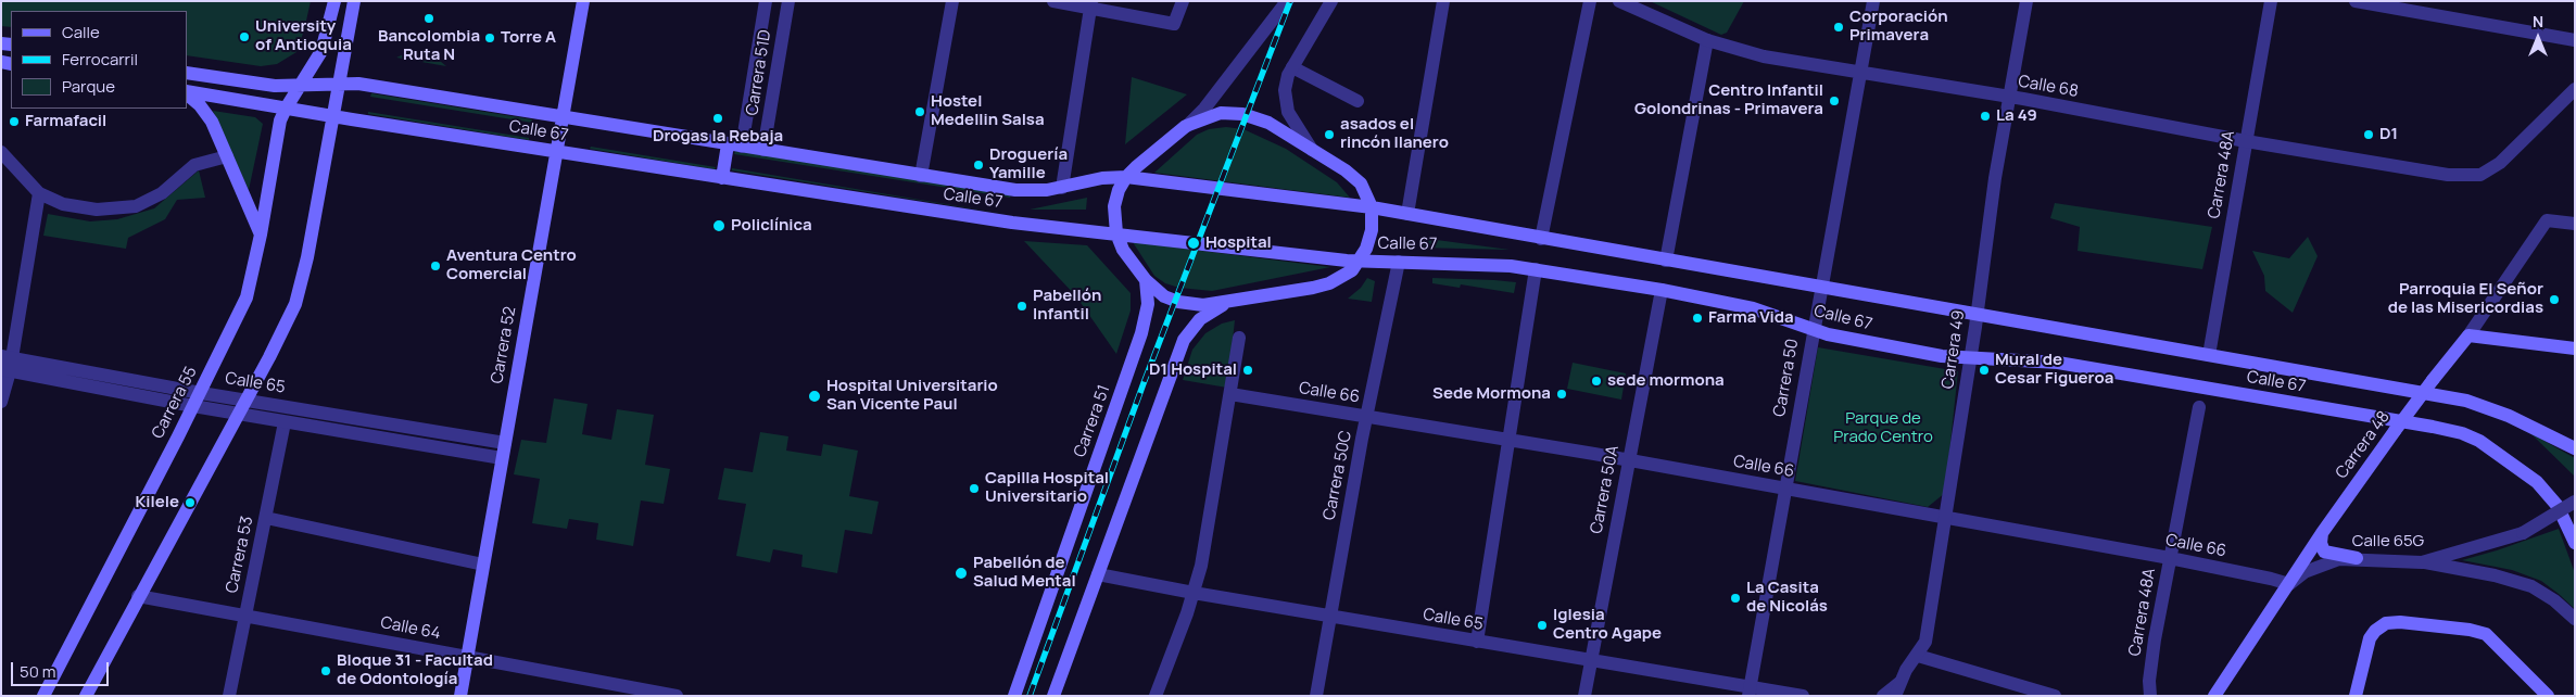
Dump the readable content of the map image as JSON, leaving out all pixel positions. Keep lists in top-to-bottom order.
{
  "streets": {
    "main road": [
      "Calle 67",
      "Carrera 52",
      "Carrera 55",
      "Carrera 51",
      "Carrera 48"
    ],
    "street": [
      "Carrera 51D",
      "Calle 68",
      "Carrera 48A",
      "Carrera 49",
      "Carrera 50",
      "Calle 65",
      "Calle 66",
      "Carrera 50C",
      "Carrera 50A",
      "Calle 65G",
      "Carrera 53",
      "Calle 64"
    ]
  },
  "crossings": [
    ["Carrera 51D", "Calle 67"],
    ["Calle 68", "Carrera 48A"],
    ["Calle 68", "Carrera 49"],
    ["Calle 68", "Carrera 50"],
    ["Calle 67", "Carrera 48A"],
    ["Calle 67", "Carrera 52"],
    ["Calle 67", "Carrera 49"],
    ["Calle 67", "Carrera 50"],
    ["Calle 67", "Carrera 55"],
    ["Calle 67", "Carrera 50C"],
    ["Calle 67", "Carrera 50A"],
    ["Carrera 48A", "Calle 66"],
    ["Carrera 52", "Calle 65"],
    ["Carrera 52", "Calle 64"],
    ["Carrera 49", "Calle 66"],
    ["Carrera 50", "Calle 65"],
    ["Carrera 50", "Calle 66"],
    ["Calle 65", "Carrera 55"],
    ["Calle 65", "Carrera 50C"],
    ["Calle 65", "Carrera 50A"],
    ["Calle 65", "Carrera 53"],
    ["Calle 66", "Carrera 48"],
    ["Calle 66", "Carrera 50C"],
    ["Calle 66", "Carrera 50A"],
    ["Calle 66", "Calle 65G"],
    ["Carrera 48", "Calle 65G"],
    ["Carrera 53", "Calle 64"]
  ],
  "parks": ["Parque de Prado Centro"],
  "places": [
    "Bancolombia Ruta N",
    "Corporación Primavera",
    "University of Antioquia",
    "Torre A",
    "Centro Infantil Golondrinas - Primavera",
    "Hostel Medellin Salsa",
    "La 49",
    "Drogas la Rebaja",
    "Farmafacil",
    "asados el rincón llanero",
    "D1",
    "Droguería Yamille",
    "Policlínica",
    "Hospital",
    "Aventura Centro Comercial",
    "Parroquia El Señor de las Misericordias",
    "Pabellón Infantil",
    "Farma Vida",
    "D1 Hospital",
    "Mural de Cesar Figueroa",
    "sede mormona",
    "Sede Mormona",
    "Hospital Universitario San Vicente Paul",
    "Capilla Hospital Universitario",
    "Kilele",
    "Pabellón de Salud Mental",
    "La Casita de Nicolás",
    "Iglesia Centro Agape",
    "Bloque 31 - Facultad de Odontología"
  ],
  "legend": ["Calle", "Ferrocarril", "Parque"],
  "scale_bar": "50 m",
  "north": "top"
}
